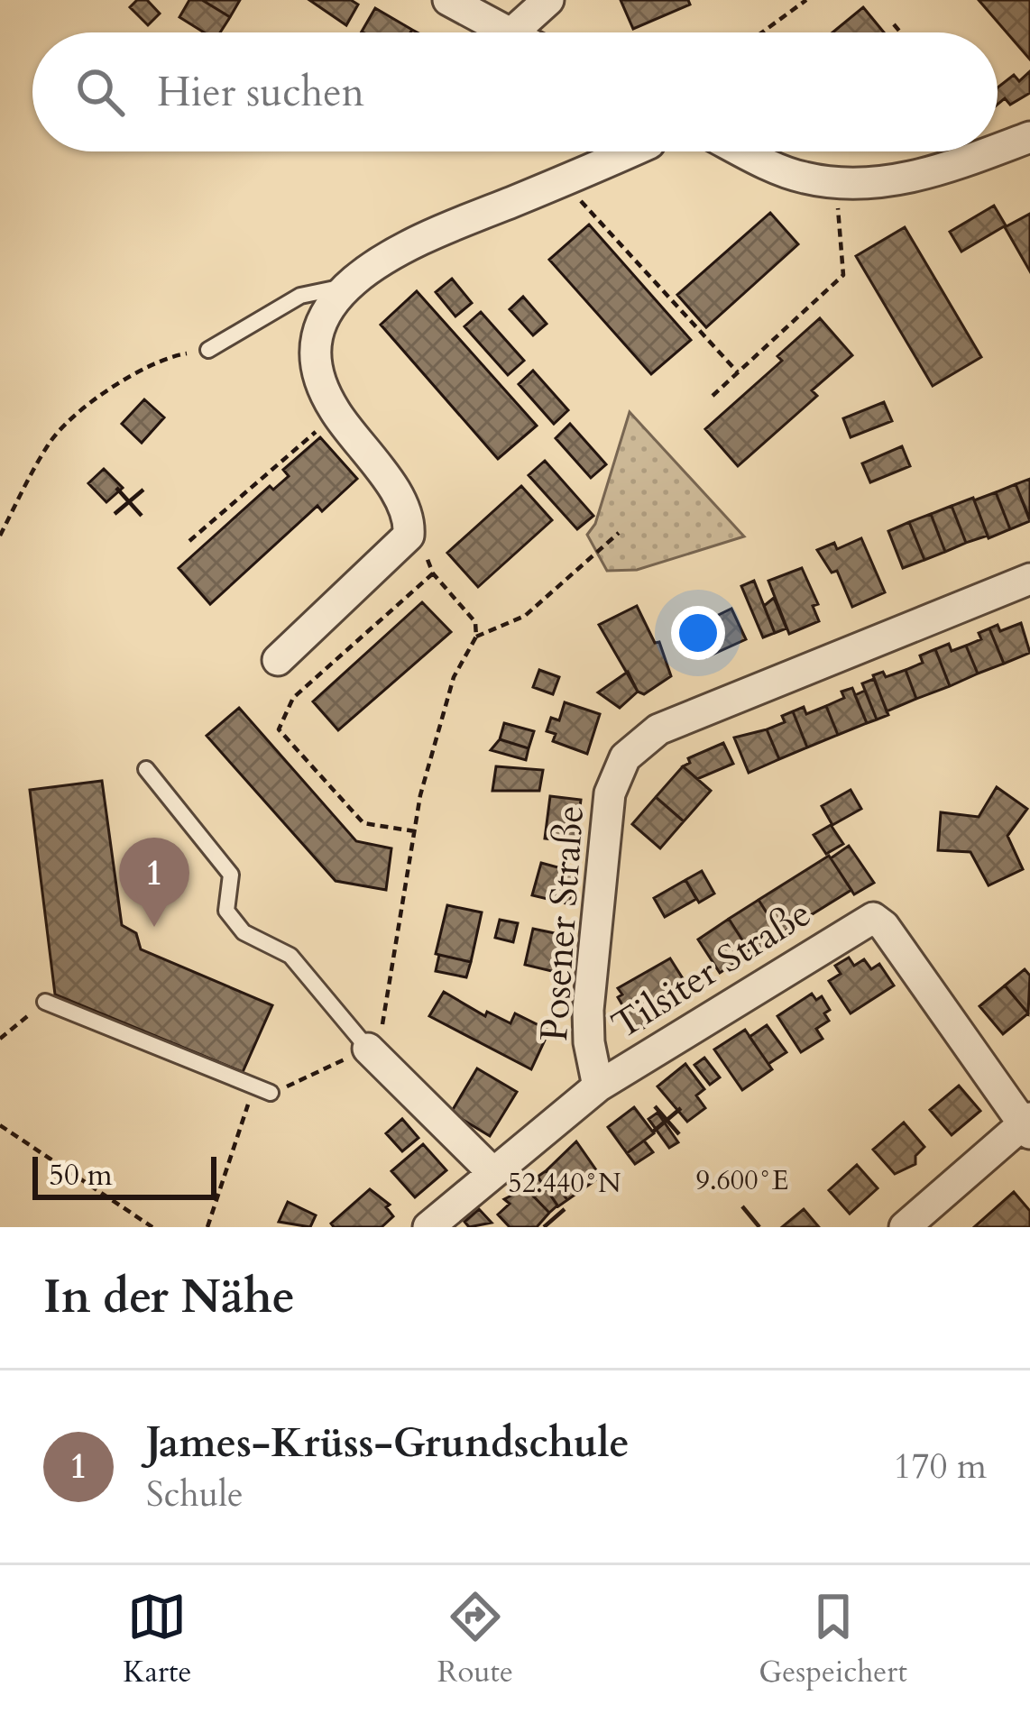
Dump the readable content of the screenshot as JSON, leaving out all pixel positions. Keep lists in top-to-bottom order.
{
  "streets": {
    "street": ["Posener Straße", "Tilsiter Straße"]
  },
  "crossings": [
    ["Posener Straße", "Tilsiter Straße"]
  ],
  "scale_bar": "50 m",
  "page": {
    "search": "Hier suchen",
    "pins": "1",
    "scale": "50 m",
    "heading": "In der Nähe",
    "list": [
      {
        "mark": "1",
        "name": "James-Krüss-Grundschule",
        "note": "Schule",
        "value": "170 m"
      }
    ],
    "nav": ["Karte", "Route", "Gespeichert"]
  },
  "coordinates": ["9.600°E", "52.440°N"]
}
